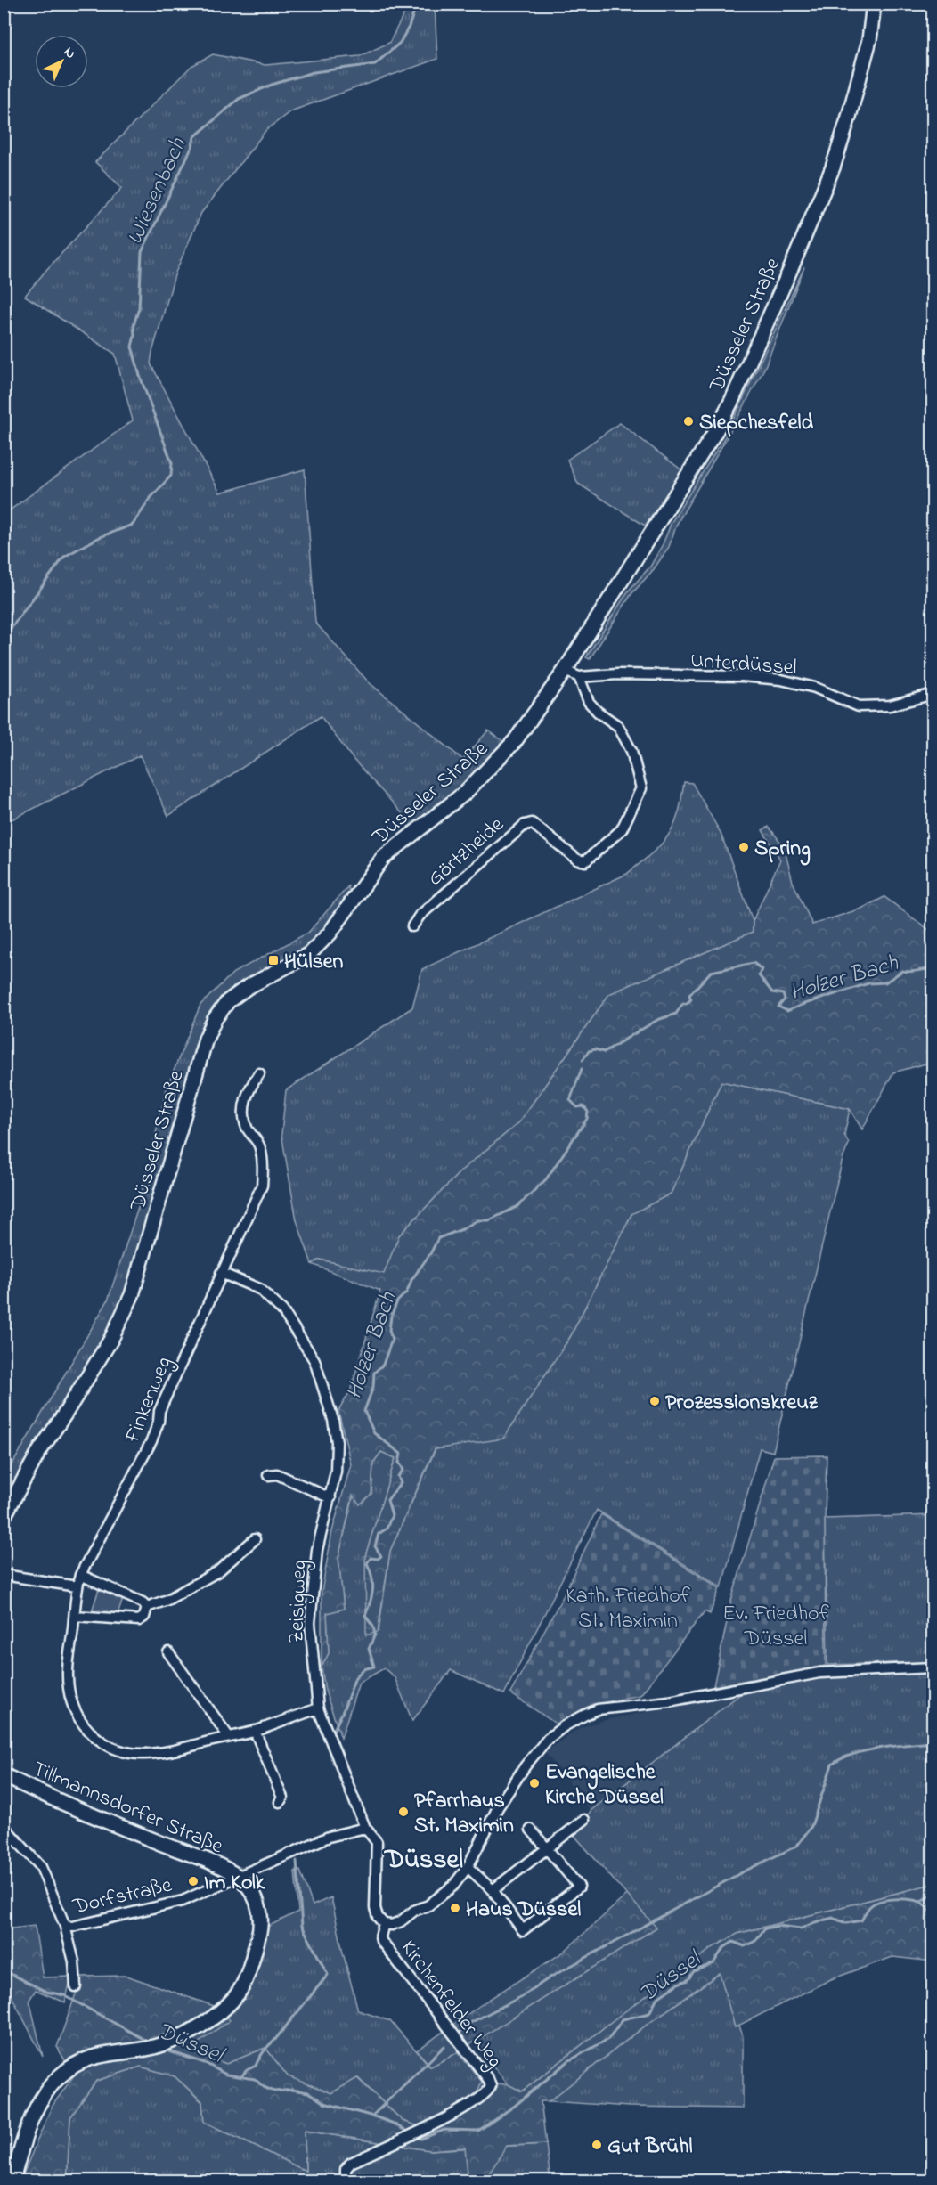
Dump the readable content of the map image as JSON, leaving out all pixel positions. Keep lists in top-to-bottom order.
{
  "streets": {
    "main road": ["Düsseler Straße", "Tillmannsdorfer Straße"],
    "street": [
      "Unterdüssel",
      "Görtzheide",
      "Finkenweg",
      "Zeisigweg",
      "Dorfstraße",
      "Kirchenfelder Weg"
    ]
  },
  "crossings": [
    ["Unterdüssel", "Görtzheide"],
    ["Finkenweg", "Zeisigweg"],
    ["Tillmannsdorfer Straße", "Dorfstraße"]
  ],
  "districts": ["Düssel"],
  "water": ["Wiesenbach", "Holzer Bach", "Düssel"],
  "parks": ["Kath. Friedhof St. Maximin", "Ev. Friedhof Düssel"],
  "places": {
    "other": [
      "Siepchesfeld",
      "Spring",
      "Prozessionskreuz",
      "Evangelische Kirche Düssel",
      "Pfarrhaus St. Maximin",
      "Im Kolk",
      "Haus Düssel",
      "Gut Brühl"
    ],
    "transit": ["Hülsen"]
  },
  "north": "top right"
}
